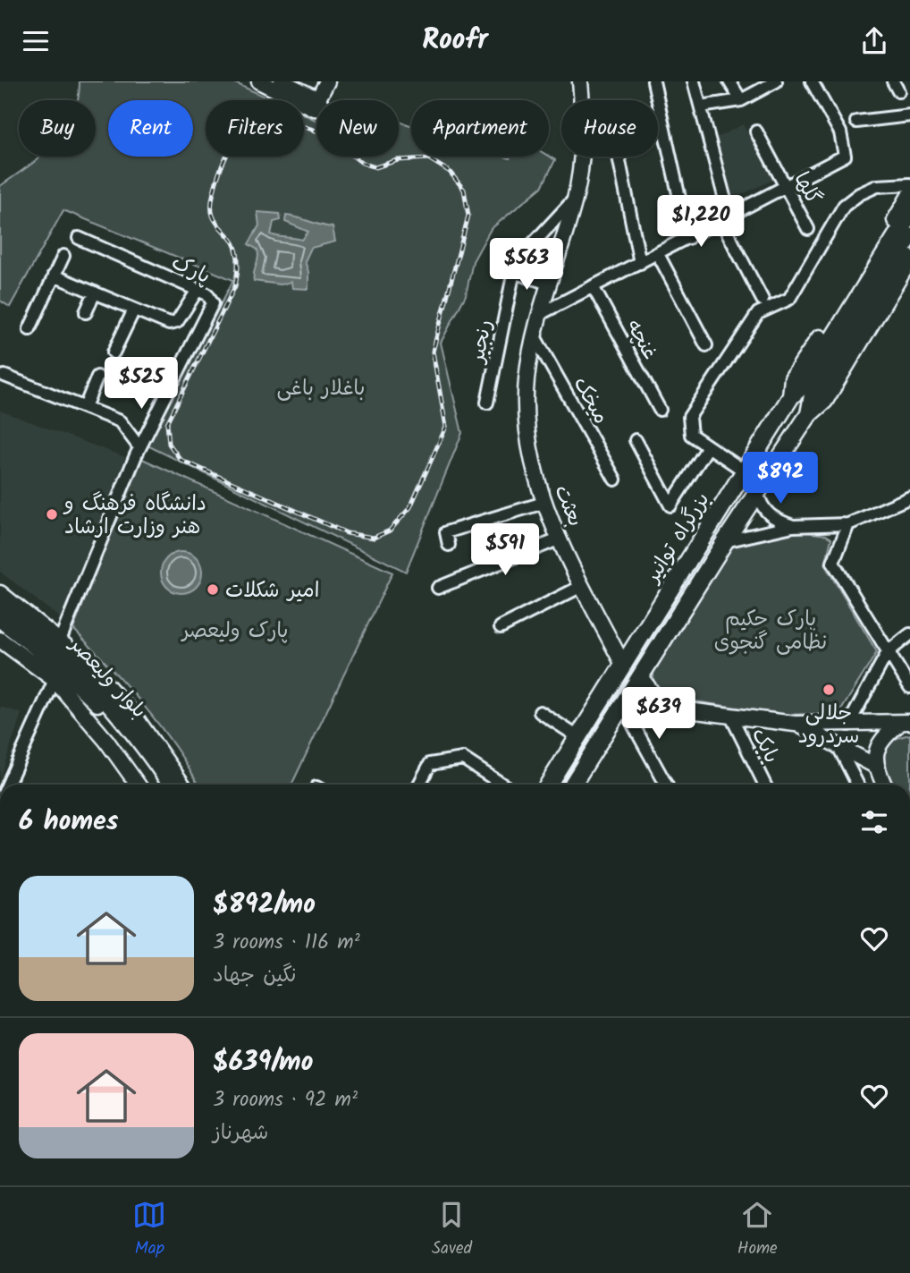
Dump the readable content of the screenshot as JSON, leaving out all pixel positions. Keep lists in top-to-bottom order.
{
  "streets": {
    "highway": ["بزرگراه توانیر"],
    "main road": ["بعثت", "بلوار ولیعصر"],
    "street": [
      "گلها",
      "پارک",
      "غنچه",
      "رنجبر",
      "میخک",
      "بابک"
    ]
  },
  "crossings": [
    ["پارک", "بلوار ولیعصر"],
    ["رنجبر", "بعثت"],
    ["میخک", "بعثت"],
    ["بعثت", "بزرگراه توانیر"]
  ],
  "parks": ["باغلار باغی", "پارک حکیم نظامی گنجوی", "پارک ولیعصر"],
  "places": ["دانشگاه فرهنگ و هنر وزارت ارشاد", "امیر شکلات", "جلالی سردرود"],
  "page": {
    "header": "Roofr",
    "chip": [
      "Buy",
      "Rent",
      "Filters",
      "New",
      "Apartment",
      "House"
    ],
    "price": [
      "$1,220",
      "$563",
      "$525",
      "$892",
      "$591",
      "$639"
    ],
    "heading": "6 homes",
    "list": [
      {
        "name": "$892/mo",
        "note": "3 rooms · 116 m² · نگین جهاد"
      },
      {
        "name": "$639/mo",
        "note": "3 rooms · 92 m² · شهرناز"
      }
    ],
    "tabs": ["Map", "Saved", "Home"]
  }
}
